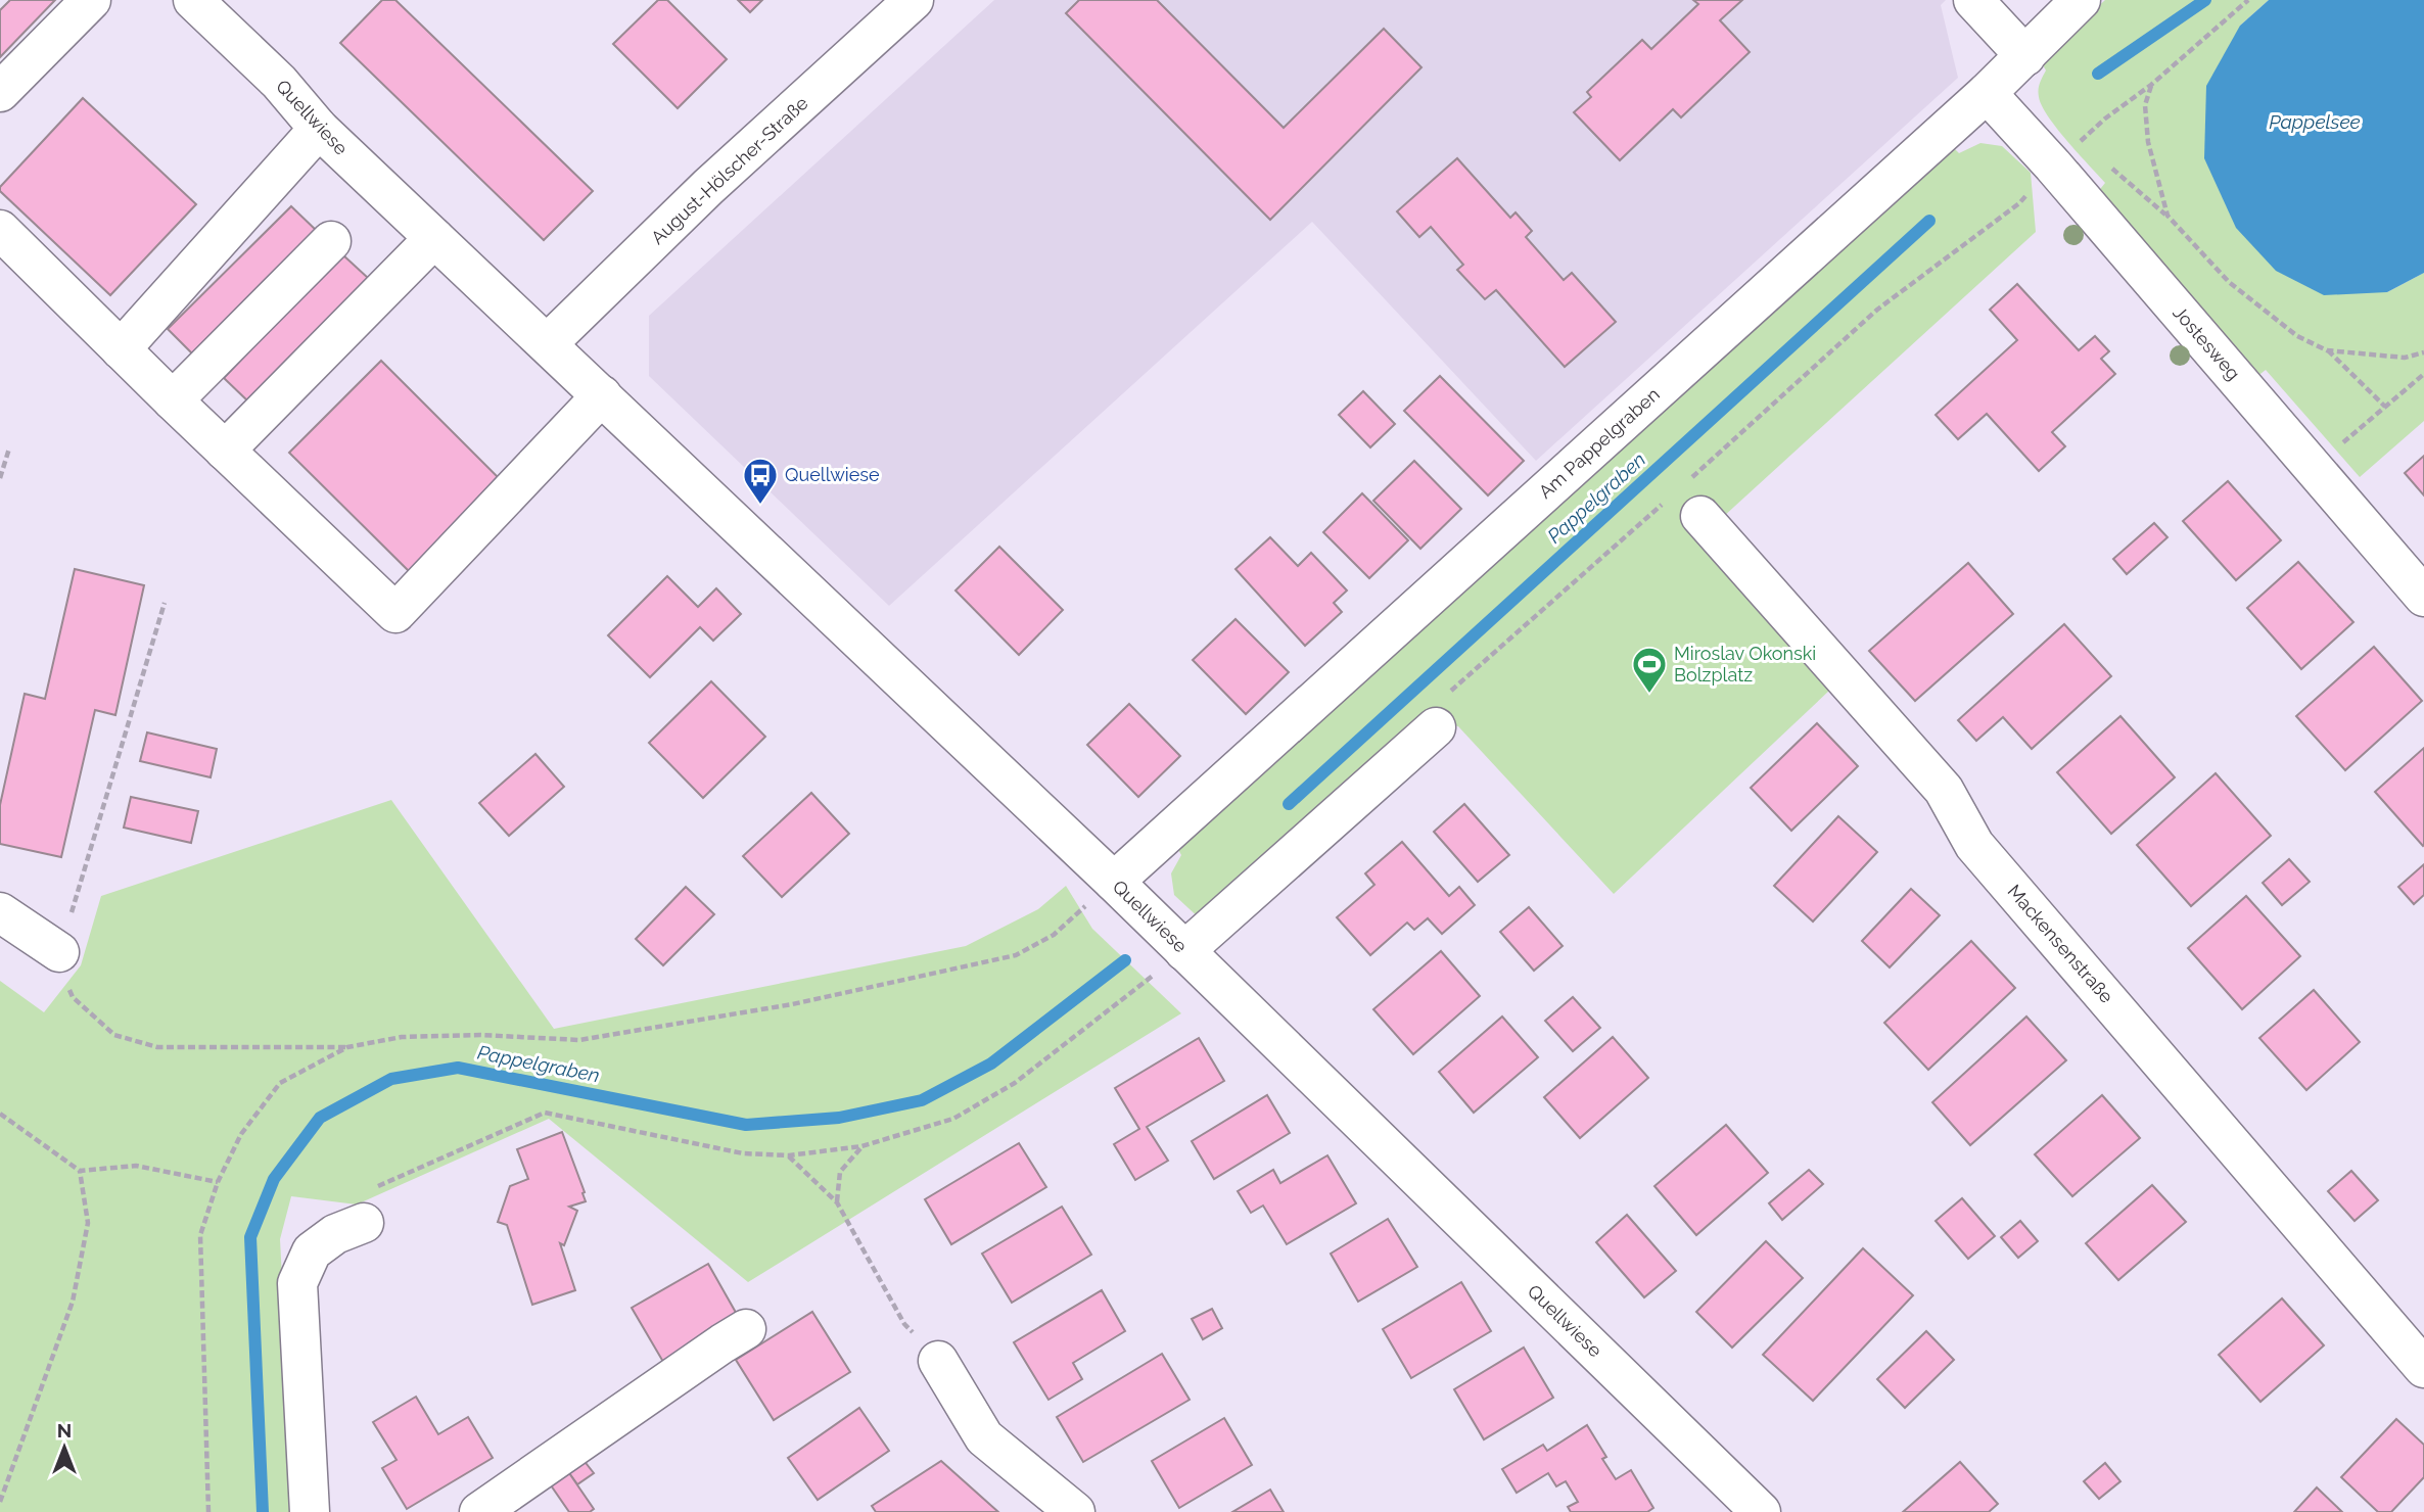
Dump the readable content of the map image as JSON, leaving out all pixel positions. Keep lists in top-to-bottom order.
{
  "streets": {
    "street": [
      "Quellwiese",
      "August-Hölscher-Straße",
      "Jostesweg",
      "Am Pappelgraben",
      "Mackensenstraße"
    ]
  },
  "crossings": [
    ["Quellwiese", "August-Hölscher-Straße"],
    ["Quellwiese", "Am Pappelgraben"],
    ["Jostesweg", "Am Pappelgraben"]
  ],
  "water": ["Pappelsee", "Pappelgraben"],
  "places": {
    "bus stop": ["Quellwiese"],
    "sports": ["Miroslav Okonski Bolzplatz"]
  },
  "north": "top"
}
